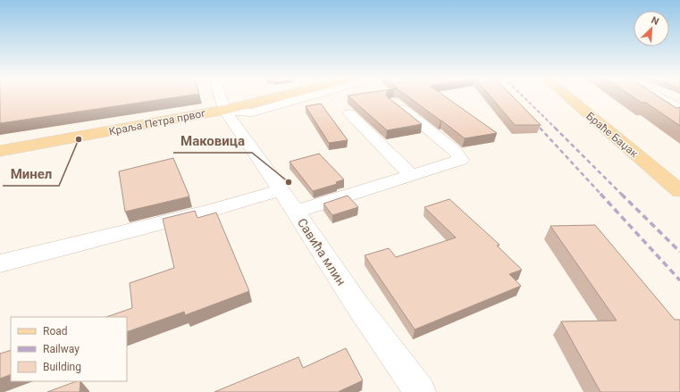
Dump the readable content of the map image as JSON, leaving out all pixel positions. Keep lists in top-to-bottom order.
{
  "streets": {
    "main road": ["Краља Петра првог", "Браће Баџак"],
    "street": ["Савића млин"]
  },
  "crossings": [
    ["Краља Петра првог", "Савића млин"]
  ],
  "places": ["Минел", "Маковица"],
  "legend": ["Road", "Railway", "Building"],
  "north": "top right"
}
